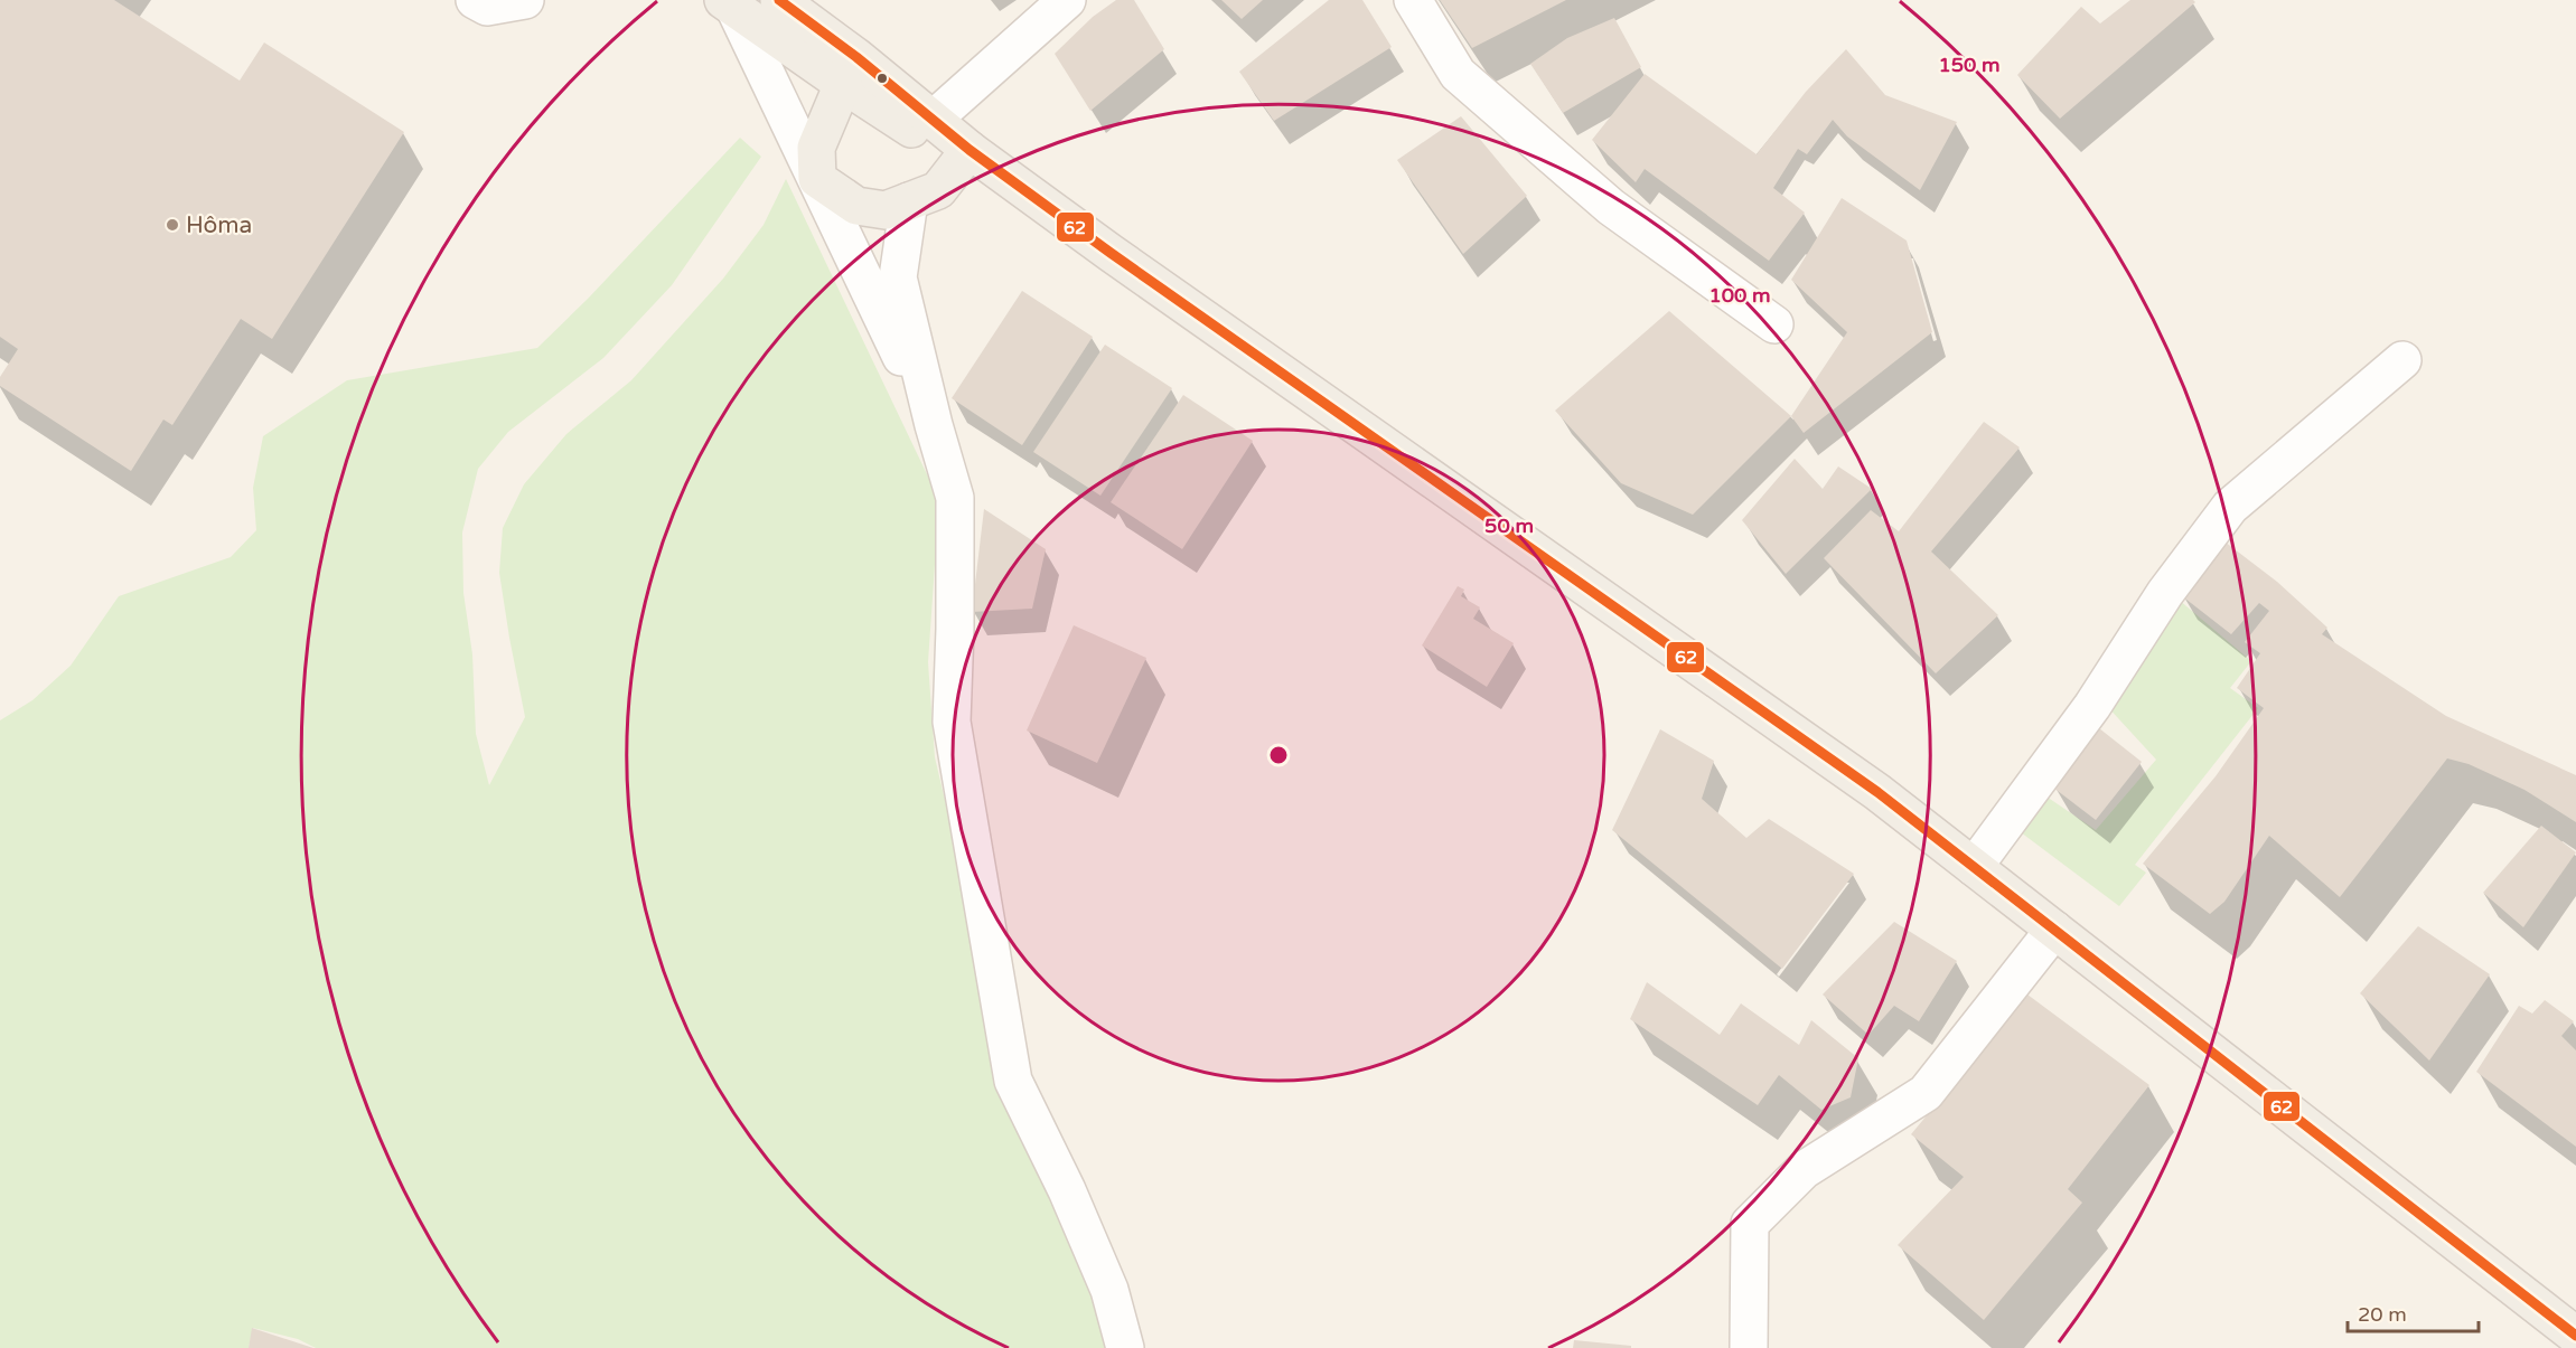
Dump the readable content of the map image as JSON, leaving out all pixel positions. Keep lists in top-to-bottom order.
{
  "places": ["Hôma"],
  "lines": ["transit line 62"],
  "scale_bar": "20 m",
  "rings": ["150 m", "100 m", "50 m"]
}
